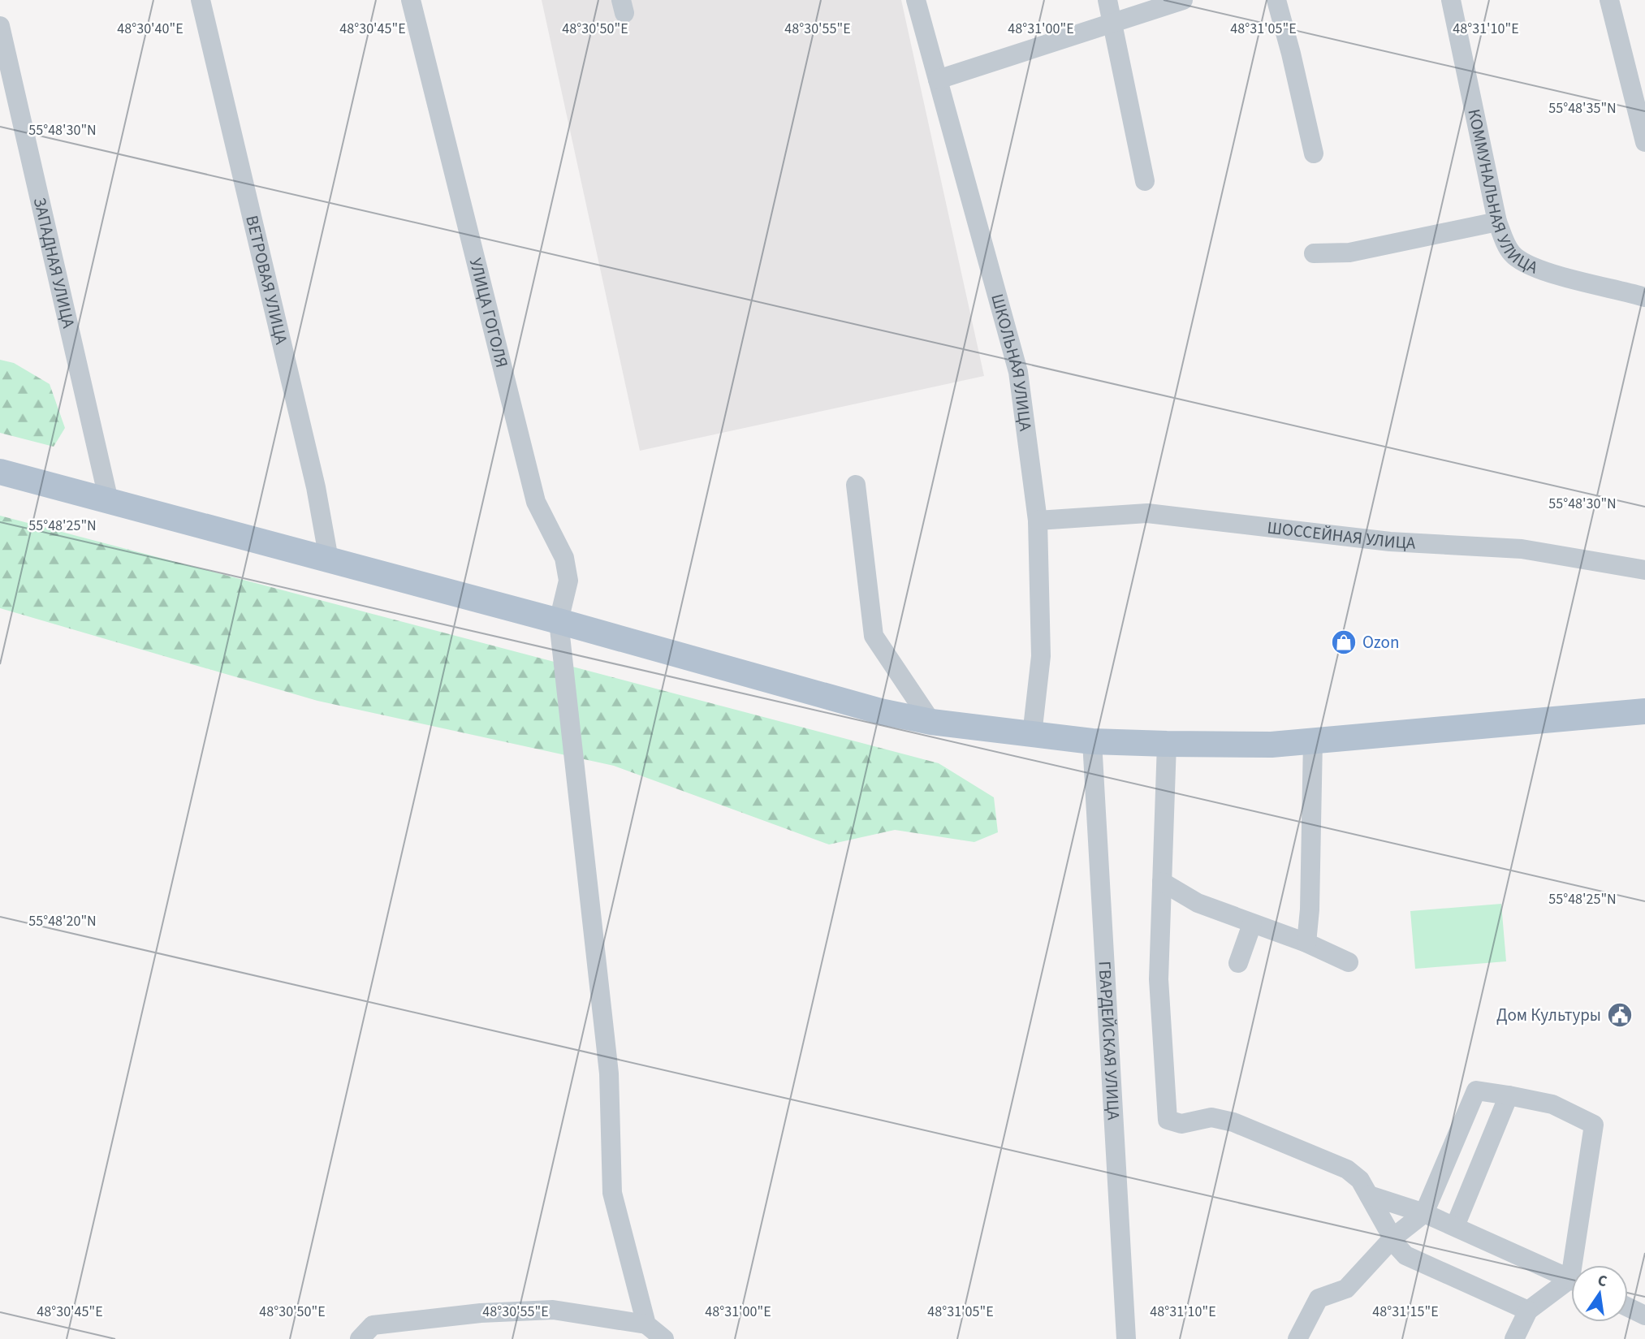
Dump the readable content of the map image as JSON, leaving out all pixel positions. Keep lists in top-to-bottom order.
{
  "streets": {
    "street": [
      "КОММУНАЛЬНАЯ УЛИЦА",
      "ЗАПАДНАЯ УЛИЦА",
      "ВЕТРОВАЯ УЛИЦА",
      "УЛИЦА ГОГОЛЯ",
      "ШКОЛЬНАЯ УЛИЦА",
      "ШОССЕЙНАЯ УЛИЦА",
      "ГВАРДЕЙСКАЯ УЛИЦА"
    ]
  },
  "crossings": [
    ["ШКОЛЬНАЯ УЛИЦА", "ШОССЕЙНАЯ УЛИЦА"]
  ],
  "places": {
    "shop": ["Ozon"],
    "public building": ["Дом Культуры"]
  },
  "north": "top",
  "coordinates": [
    "48°30'40\"E",
    "48°30'45\"E",
    "48°30'50\"E",
    "48°30'55\"E",
    "48°31'00\"E",
    "48°31'05\"E",
    "48°31'10\"E",
    "55°48'35\"N",
    "55°48'30\"N",
    "55°48'25\"N",
    "55°48'20\"N",
    "48°31'15\"E"
  ]
}
